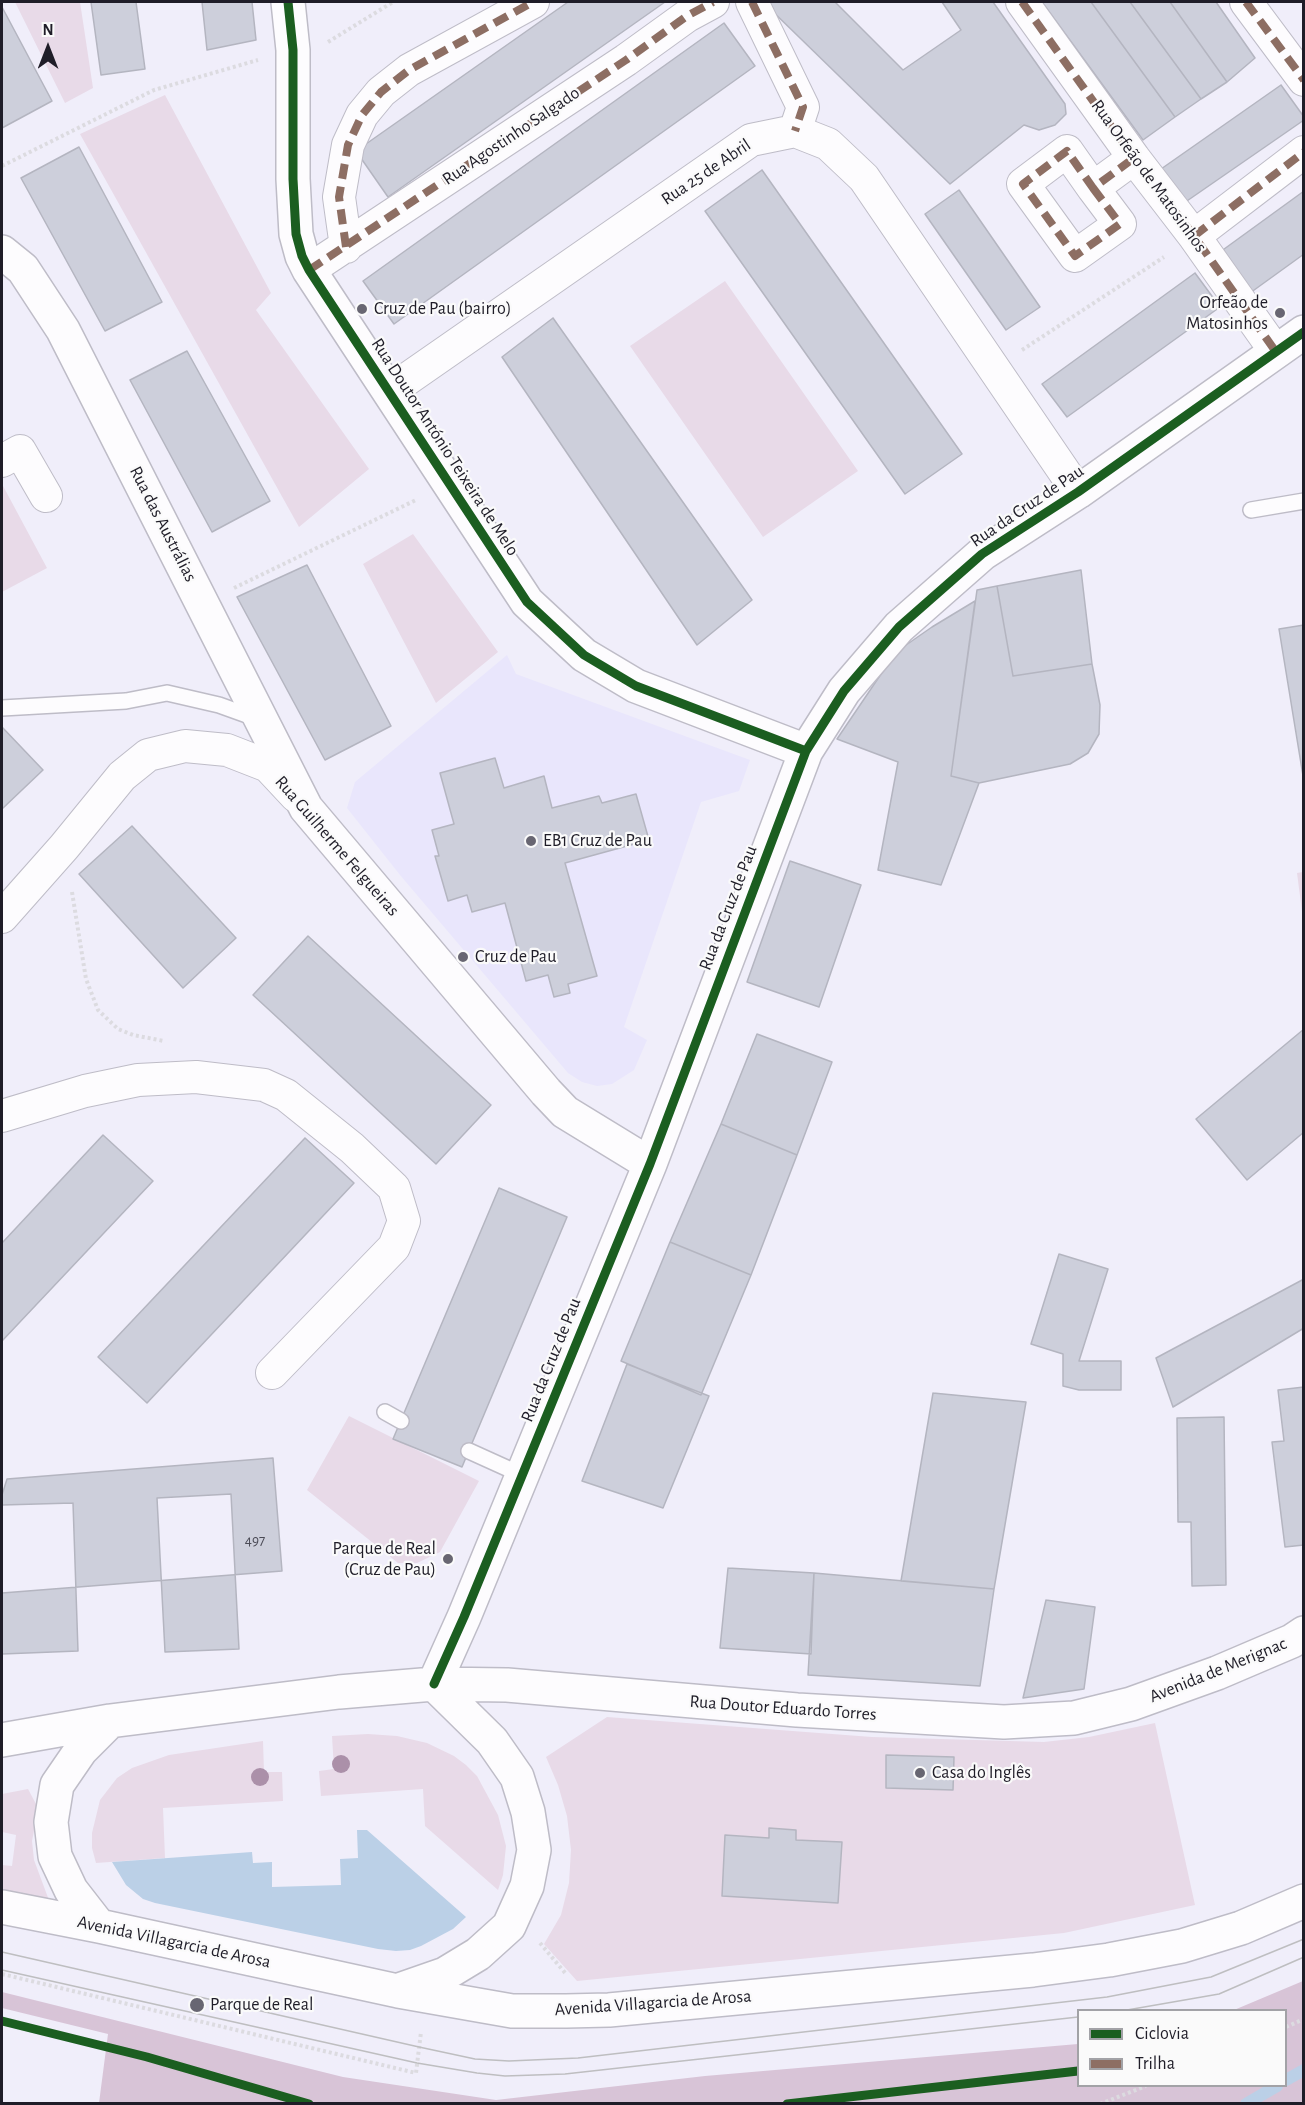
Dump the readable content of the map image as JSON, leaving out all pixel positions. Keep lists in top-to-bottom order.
{
  "streets": {
    "street": [
      "Rua Agostinho Salgado",
      "Rua 25 de Abril",
      "Rua Orfeão de Matosinhos",
      "Rua Doutor António Teixeira de Melo",
      "Rua da Cruz de Pau",
      "Rua das Austrálias",
      "Rua Guilherme Felgueiras",
      "Avenida de Merignac",
      "Rua Doutor Eduardo Torres",
      "Avenida Villagarcia de Arosa"
    ]
  },
  "crossings": [
    ["Rua Agostinho Salgado", "Rua Doutor António Teixeira de Melo"],
    ["Rua 25 de Abril", "Rua Doutor António Teixeira de Melo"],
    ["Rua Orfeão de Matosinhos", "Rua da Cruz de Pau"],
    ["Rua Doutor António Teixeira de Melo", "Rua da Cruz de Pau"],
    ["Rua da Cruz de Pau", "Rua Guilherme Felgueiras"],
    ["Rua da Cruz de Pau", "Rua Doutor Eduardo Torres"],
    ["Rua das Austrálias", "Rua Guilherme Felgueiras"],
    ["Avenida de Merignac", "Rua Doutor Eduardo Torres"]
  ],
  "places": [
    "Cruz de Pau (bairro)",
    "Orfeão de Matosinhos",
    "EB1 Cruz de Pau",
    "Cruz de Pau",
    "Parque de Real (Cruz de Pau)",
    "Casa do Inglês",
    "Parque de Real"
  ],
  "house_numbers": ["497"],
  "legend": ["Ciclovia", "Trilha"],
  "north": "top"
}
